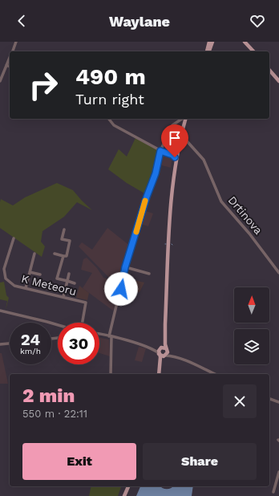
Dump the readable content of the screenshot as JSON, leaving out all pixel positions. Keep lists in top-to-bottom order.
{
  "streets": {
    "street": ["Drtinova", "K Meteoru"]
  },
  "north": "top",
  "page": {
    "header": "Waylane",
    "turn": ["490 m", "Turn right"],
    "speed": "24 km/h",
    "limit": "30",
    "heading": ["2 min", "550 m · 22:11"],
    "buttons": ["Exit", "Share"]
  }
}
